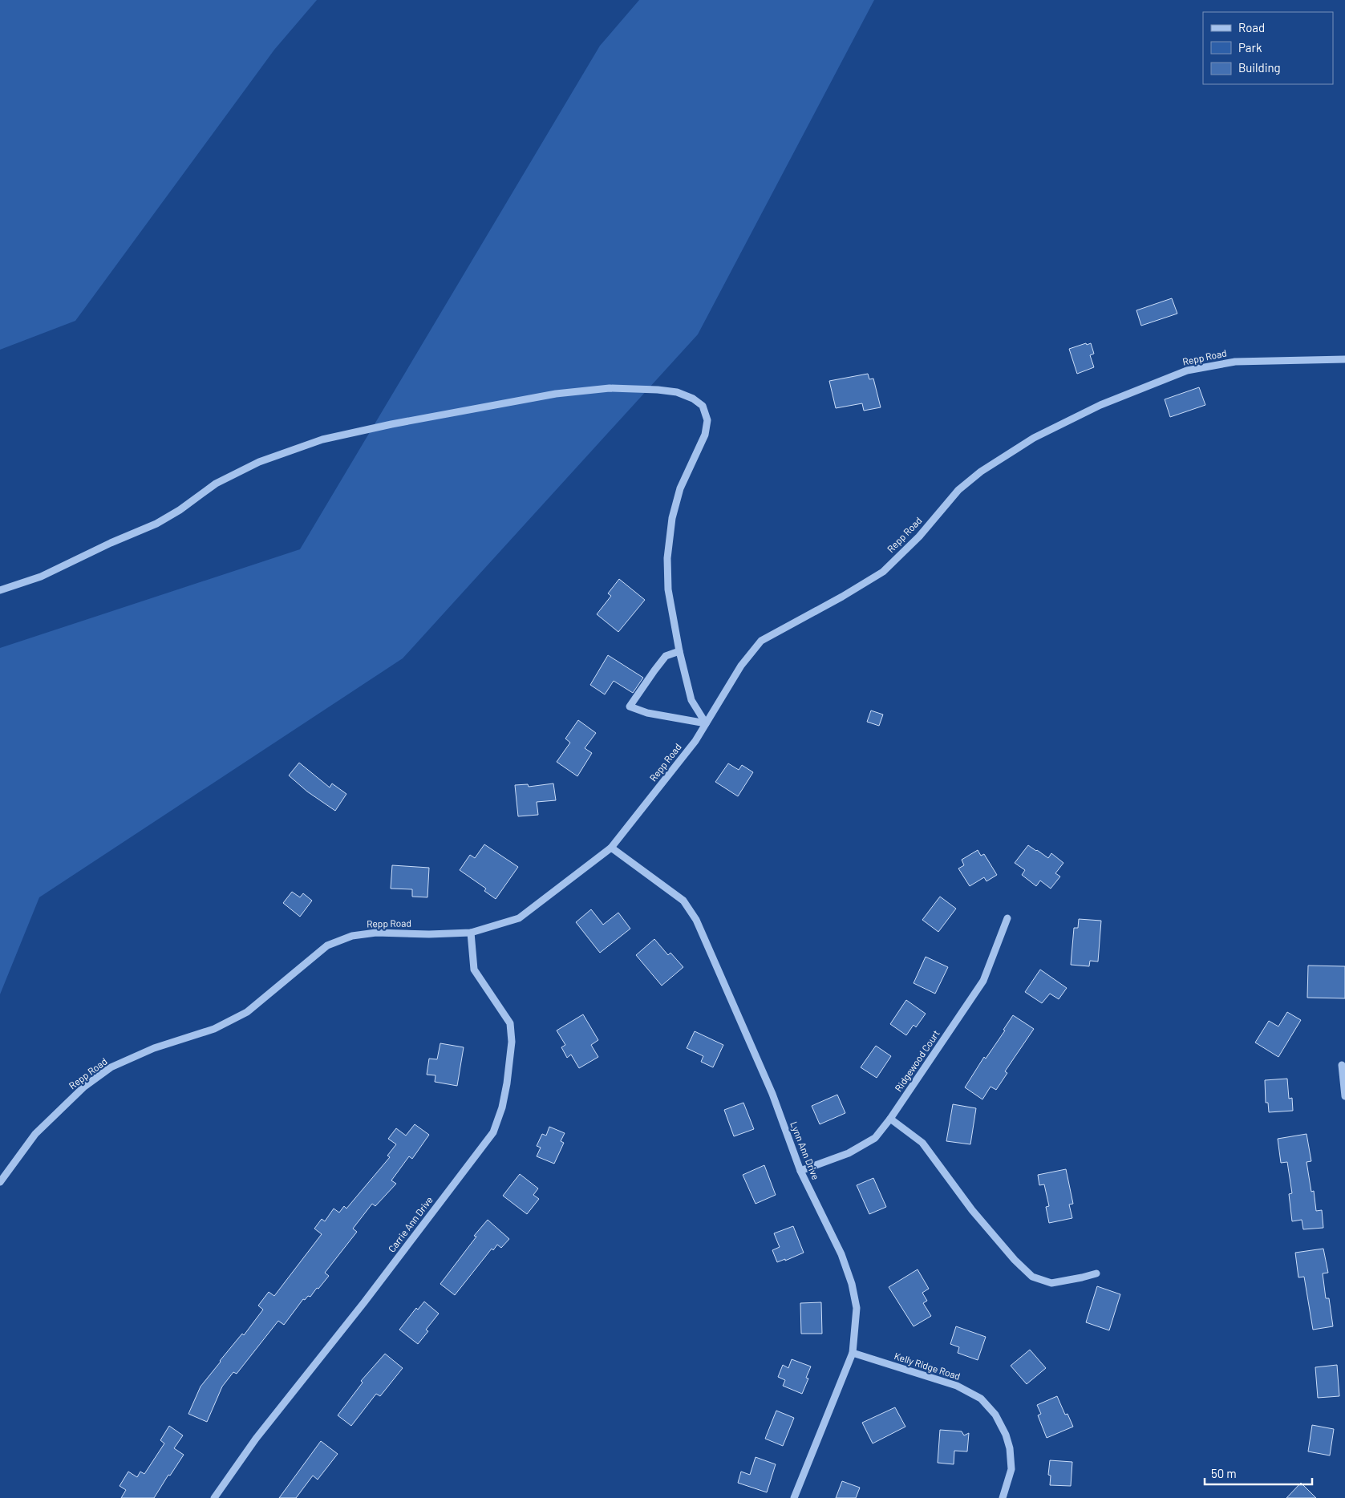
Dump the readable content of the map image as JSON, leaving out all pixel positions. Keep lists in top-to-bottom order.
{
  "streets": {
    "street": [
      "Repp Road",
      "Ridgewood Court",
      "Lynn Ann Drive",
      "Carrie Ann Drive",
      "Kelly Ridge Road"
    ]
  },
  "crossings": [
    ["Repp Road", "Lynn Ann Drive"],
    ["Repp Road", "Carrie Ann Drive"],
    ["Ridgewood Court", "Lynn Ann Drive"],
    ["Lynn Ann Drive", "Kelly Ridge Road"]
  ],
  "legend": ["Road", "Park", "Building"],
  "scale_bar": "50 m"
}
